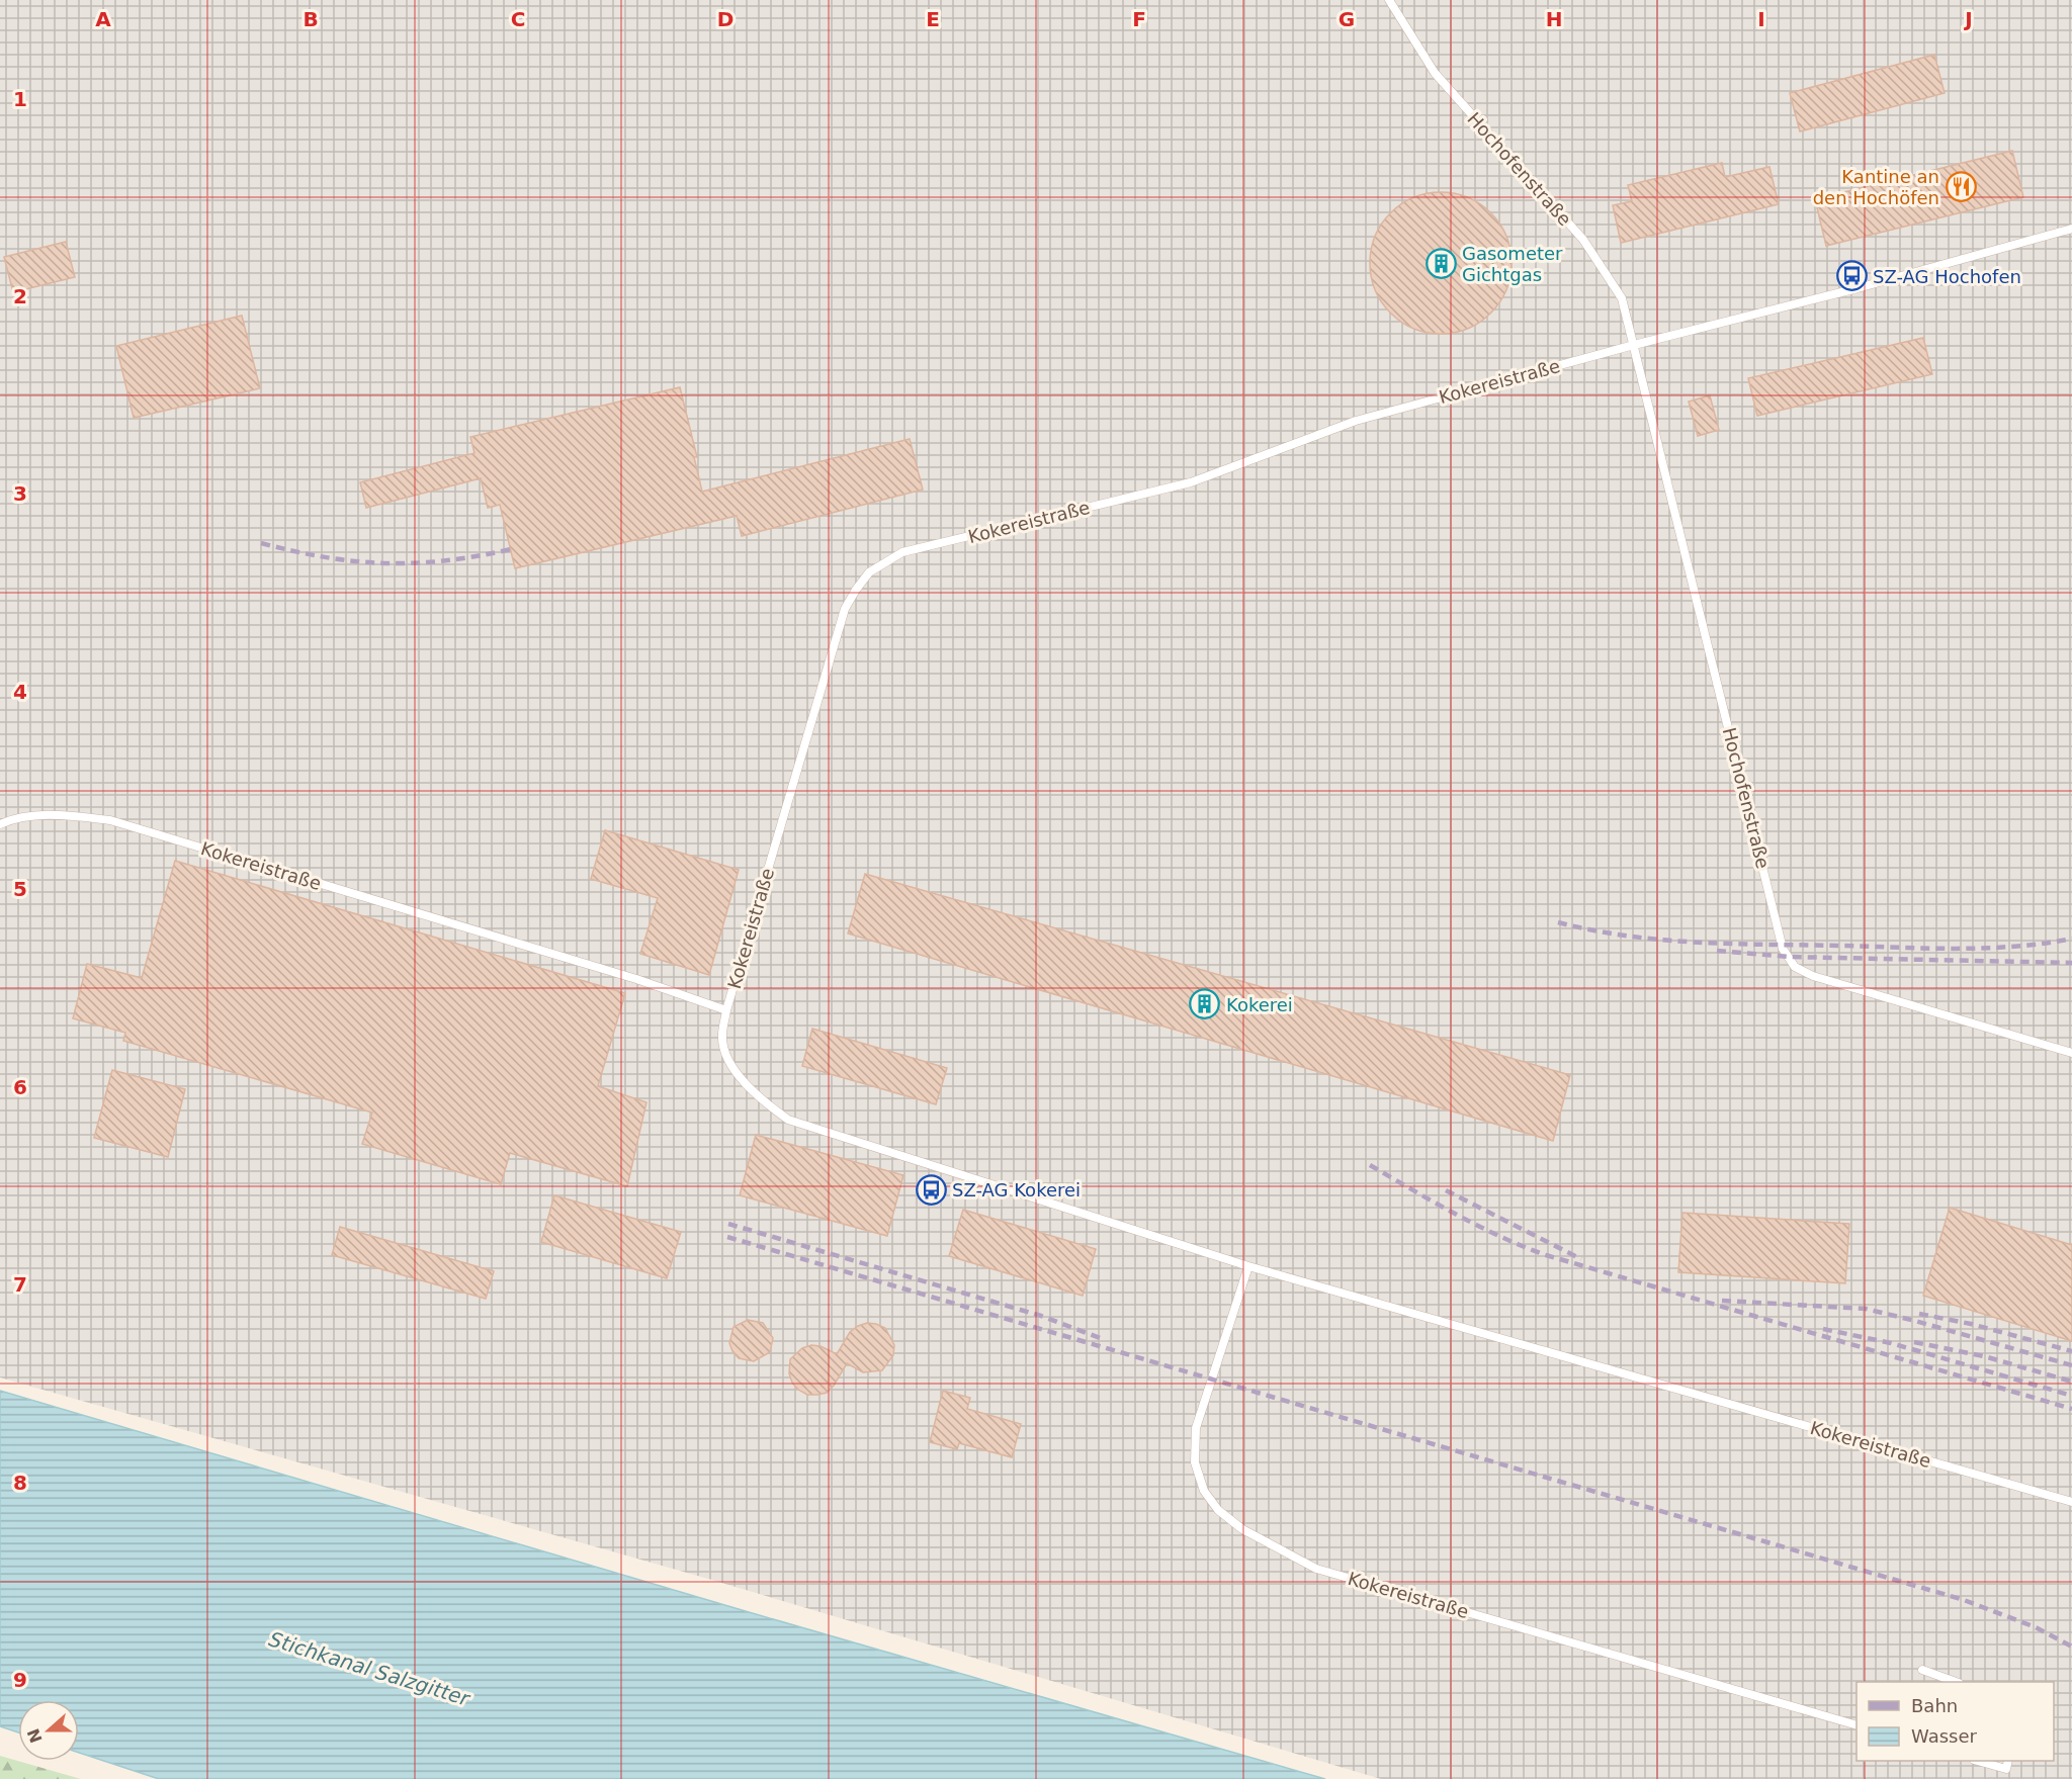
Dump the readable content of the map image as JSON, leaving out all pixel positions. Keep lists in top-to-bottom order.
{
  "streets": {
    "lane": ["Hochofenstraße", "Kokereistraße"]
  },
  "crossings": [
    ["Hochofenstraße", "Kokereistraße"]
  ],
  "water": ["Stichkanal Salzgitter"],
  "places": {
    "restaurant": ["Kantine an den Hochöfen"],
    "building": ["Gasometer Gichtgas", "Kokerei"],
    "bus stop": ["SZ-AG Hochofen", "SZ-AG Kokerei"]
  },
  "legend": ["Bahn", "Wasser"],
  "north": "left",
  "grid": {
    "columns": [
      "A",
      "B",
      "C",
      "D",
      "E",
      "F",
      "G",
      "H",
      "I",
      "J"
    ],
    "rows": [
      "1",
      "2",
      "3",
      "4",
      "5",
      "6",
      "7",
      "8",
      "9"
    ]
  }
}
